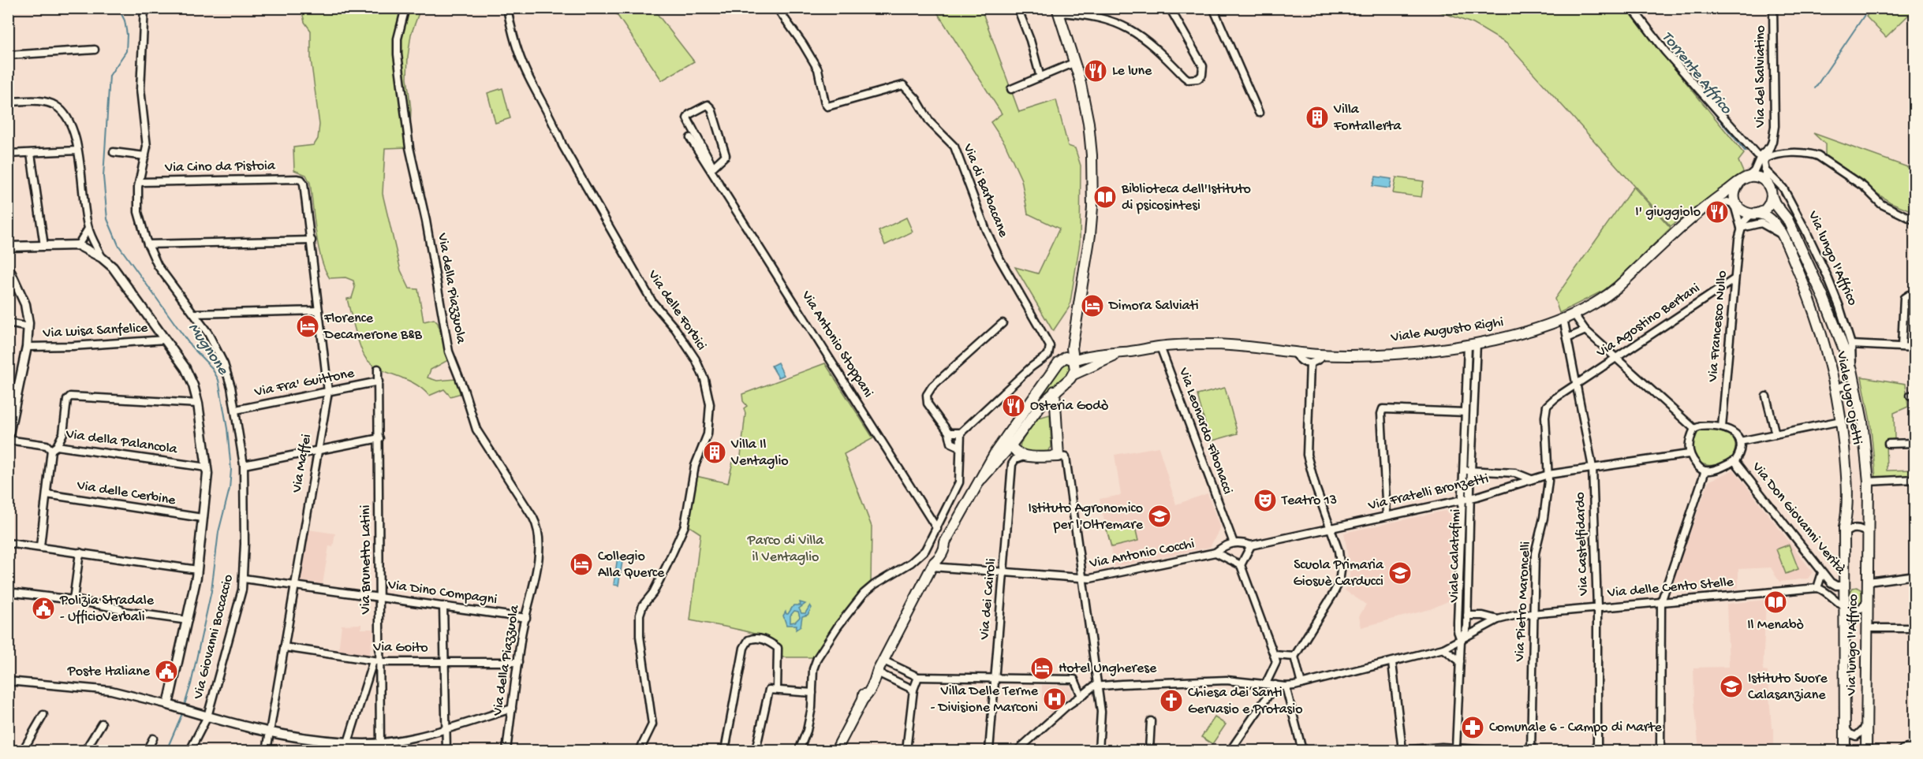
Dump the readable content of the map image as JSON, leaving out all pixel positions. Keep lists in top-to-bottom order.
{
  "streets": {
    "main road": ["Via lungo l'Affrico", "Viale Augusto Righi", "Viale Ugo Ojetti"],
    "street": [
      "Via del Salviatino",
      "Via Cino da Pistoia",
      "Via di Barbacane",
      "Via della Piazzuola",
      "Via delle Forbici",
      "Via Agostino Bertani",
      "Via Francesco Nullo",
      "Via Luisa Sanfelice",
      "Via Antonio Stoppani",
      "Via Fra' Guittone",
      "Via Leonardo Fibonacci",
      "Via della Palancola",
      "Via Maffei",
      "Via Fratelli Bronzetti",
      "Via delle Cerbine",
      "Via Don Giovanni Verità",
      "Via Castelfidardo",
      "Via Antonio Cocchi",
      "Viale Calatafimi",
      "Via Brunetto Latini",
      "Via delle Cento Stelle",
      "Via Dino Compagni",
      "Via dei Cairoli",
      "Via Pietro Maroncelli",
      "Via Giovanni Boccaccio",
      "Via Goito"
    ]
  },
  "crossings": [
    ["Via del Salviatino", "Via lungo l'Affrico"],
    ["Via Cino da Pistoia", "Via Maffei"],
    ["Via Cino da Pistoia", "Via Giovanni Boccaccio"],
    ["Via lungo l'Affrico", "Via Francesco Nullo"],
    ["Via lungo l'Affrico", "Viale Augusto Righi"],
    ["Via lungo l'Affrico", "Viale Ugo Ojetti"],
    ["Via della Piazzuola", "Via Dino Compagni"],
    ["Via della Piazzuola", "Via Goito"],
    ["Via Agostino Bertani", "Via Francesco Nullo"],
    ["Via Agostino Bertani", "Via Castelfidardo"],
    ["Via Agostino Bertani", "Via Pietro Maroncelli"],
    ["Via Francesco Nullo", "Viale Augusto Righi"],
    ["Via Francesco Nullo", "Viale Ugo Ojetti"],
    ["Via Francesco Nullo", "Via Fratelli Bronzetti"],
    ["Via Francesco Nullo", "Via Don Giovanni Verità"],
    ["Viale Augusto Righi", "Viale Ugo Ojetti"],
    ["Viale Augusto Righi", "Via Leonardo Fibonacci"],
    ["Viale Augusto Righi", "Via Castelfidardo"],
    ["Viale Augusto Righi", "Viale Calatafimi"],
    ["Via Fra' Guittone", "Via Maffei"],
    ["Via Fra' Guittone", "Via Brunetto Latini"],
    ["Via Fra' Guittone", "Via Giovanni Boccaccio"],
    ["Viale Ugo Ojetti", "Via Don Giovanni Verità"],
    ["Via Leonardo Fibonacci", "Via Antonio Cocchi"],
    ["Via Maffei", "Via Dino Compagni"],
    ["Via Maffei", "Via Goito"],
    ["Via Fratelli Bronzetti", "Via Don Giovanni Verità"],
    ["Via Fratelli Bronzetti", "Via Castelfidardo"],
    ["Via Fratelli Bronzetti", "Viale Calatafimi"],
    ["Via Fratelli Bronzetti", "Via Pietro Maroncelli"],
    ["Via Castelfidardo", "Via delle Cento Stelle"],
    ["Via Castelfidardo", "Via Pietro Maroncelli"],
    ["Via Antonio Cocchi", "Via dei Cairoli"],
    ["Viale Calatafimi", "Via delle Cento Stelle"],
    ["Via Brunetto Latini", "Via Dino Compagni"],
    ["Via Brunetto Latini", "Via Goito"],
    ["Via delle Cento Stelle", "Via Pietro Maroncelli"],
    ["Via Dino Compagni", "Via Giovanni Boccaccio"]
  ],
  "water": ["Torrente Affrico", "Mugnone"],
  "parks": ["Parco di Villa il Ventaglio"],
  "places": {
    "restaurant": ["Le lune", "I' giuggiolo", "Osteria Godò"],
    "building": ["Villa Fontallerta", "Villa Il Ventaglio"],
    "library": ["Biblioteca dell'Istituto di psicosintesi", "Il Menabò"],
    "hotel": [
      "Dimora Salviati",
      "Florence Decamerone B&B",
      "Collegio Alla Querce",
      "Hotel Ungherese"
    ],
    "theatre": ["Teatro 13"],
    "school or university": ["Istituto Agronomico per l'Oltremare", "Scuola Primaria Giosuè Carducci", "Istituto Suore Calasanziane"],
    "public building": ["Polizia Stradale - UfficioVerbali", "Poste Italiane"],
    "hospital": ["Villa Delle Terme - Divisione Marconi"],
    "church": ["Chiesa dei Santi Gervasio e Protasio"],
    "pharmacy": ["Comunale 6 - Campo di Marte"]
  }
}
